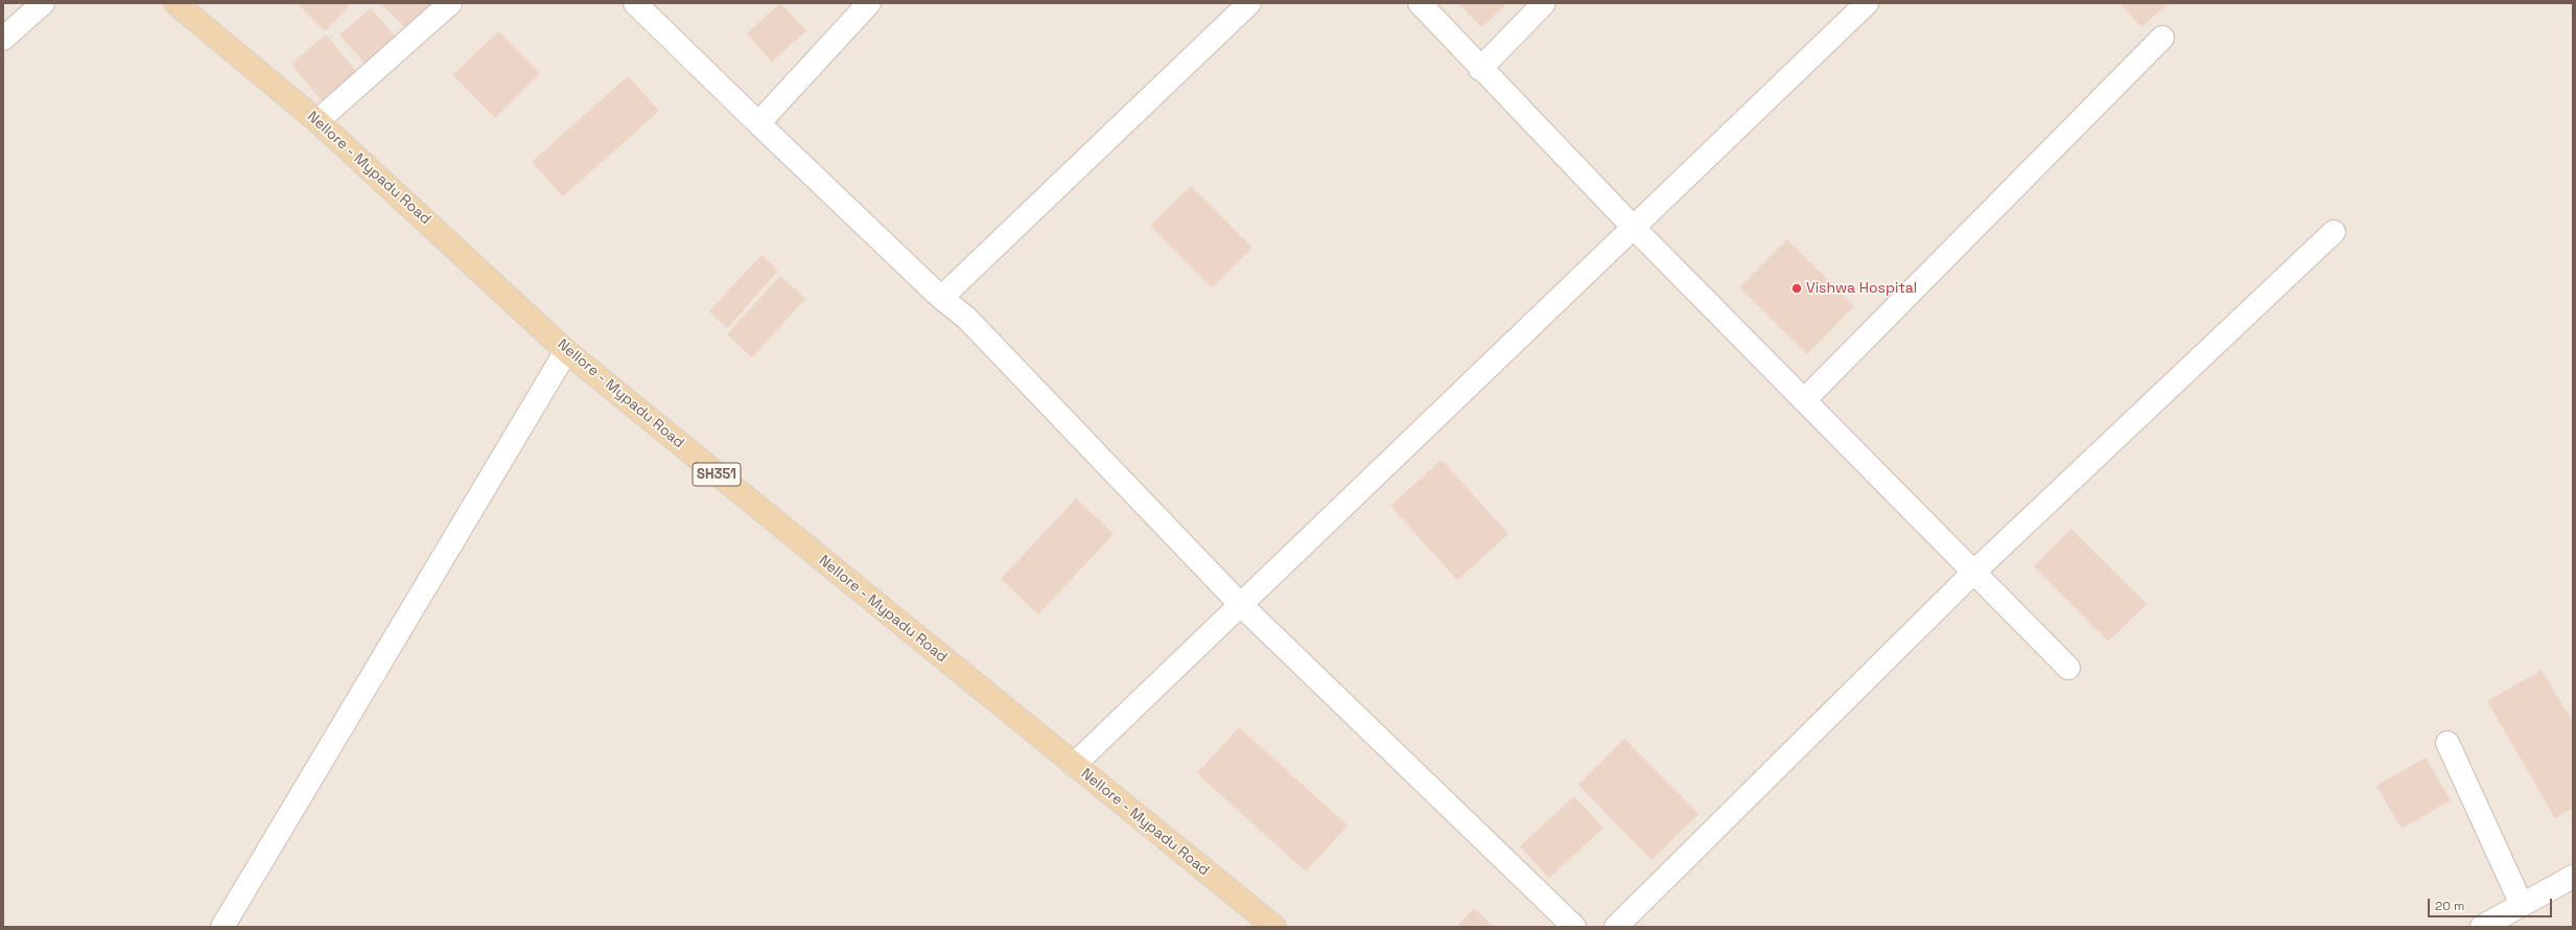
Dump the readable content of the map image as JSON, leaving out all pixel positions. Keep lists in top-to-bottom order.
{
  "streets": {
    "main road": ["Nellore - Mypadu Road", "SH351"]
  },
  "places": ["Vishwa Hospital"],
  "scale_bar": "20 m"
}
